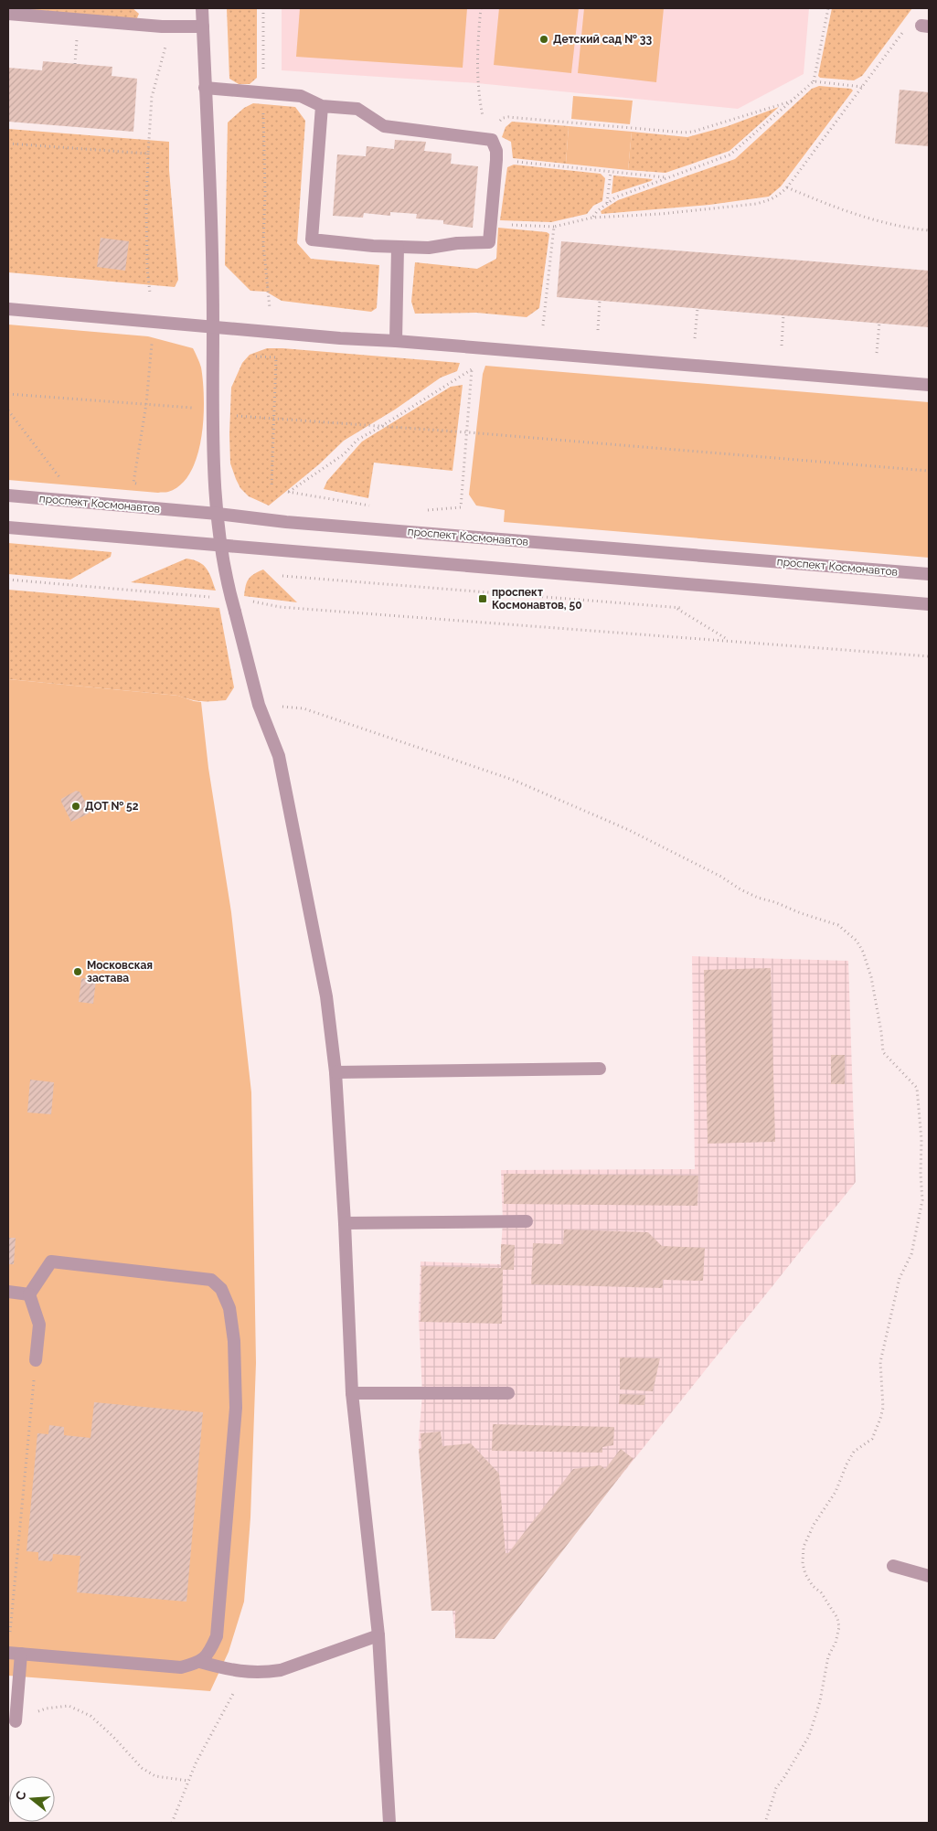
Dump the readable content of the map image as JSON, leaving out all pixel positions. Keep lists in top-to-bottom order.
{
  "streets": {
    "street": ["проспект Космонавтов"]
  },
  "places": {
    "other": ["Детский сад № 33", "ДОТ № 52", "Московская застава"],
    "transit": ["проспект Космонавтов, 50"]
  },
  "north": "left"
}
